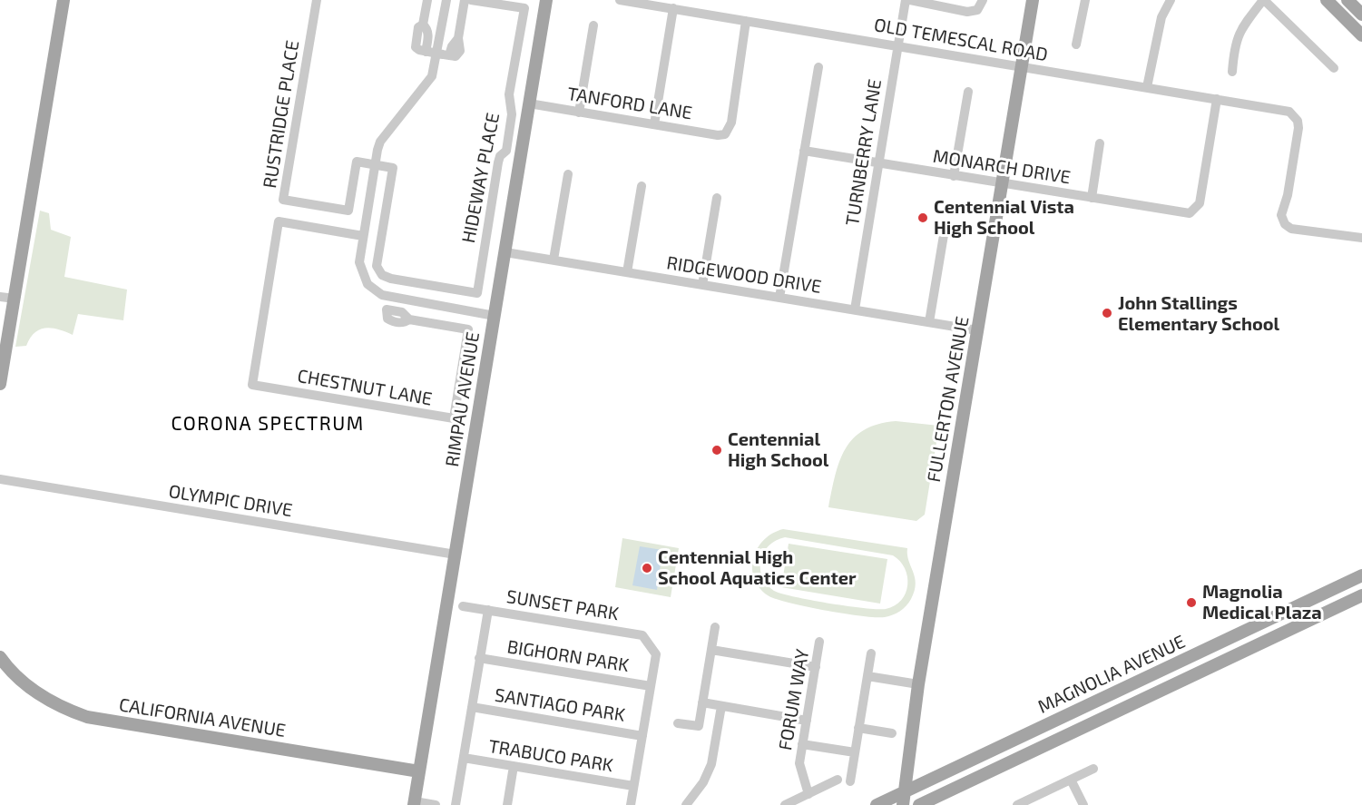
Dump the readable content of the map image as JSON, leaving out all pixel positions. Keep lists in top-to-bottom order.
{
  "streets": {
    "main road": [
      "RIMPAU AVENUE",
      "FULLERTON AVENUE",
      "MAGNOLIA AVENUE",
      "CALIFORNIA AVENUE"
    ],
    "street": [
      "OLD TEMESCAL ROAD",
      "TANFORD LANE",
      "RUSTRIDGE PLACE",
      "TURNBERRY LANE",
      "MONARCH DRIVE",
      "HIDEWAY PLACE",
      "RIDGEWOOD DRIVE",
      "CHESTNUT LANE",
      "OLYMPIC DRIVE",
      "SUNSET PARK",
      "BIGHORN PARK",
      "FORUM WAY",
      "SANTIAGO PARK",
      "TRABUCO PARK"
    ]
  },
  "crossings": [
    ["OLD TEMESCAL ROAD", "TANFORD LANE"],
    ["OLD TEMESCAL ROAD", "TURNBERRY LANE"],
    ["OLD TEMESCAL ROAD", "MONARCH DRIVE"],
    ["OLD TEMESCAL ROAD", "FULLERTON AVENUE"],
    ["TANFORD LANE", "RIMPAU AVENUE"],
    ["RUSTRIDGE PLACE", "HIDEWAY PLACE"],
    ["TURNBERRY LANE", "MONARCH DRIVE"],
    ["TURNBERRY LANE", "RIDGEWOOD DRIVE"],
    ["MONARCH DRIVE", "FULLERTON AVENUE"],
    ["RIDGEWOOD DRIVE", "RIMPAU AVENUE"],
    ["RIDGEWOOD DRIVE", "FULLERTON AVENUE"],
    ["RIMPAU AVENUE", "OLYMPIC DRIVE"],
    ["RIMPAU AVENUE", "CALIFORNIA AVENUE"],
    ["FULLERTON AVENUE", "MAGNOLIA AVENUE"],
    ["SUNSET PARK", "BIGHORN PARK"]
  ],
  "districts": ["CORONA SPECTRUM"],
  "places": [
    "Centennial Vista High School",
    "John Stallings Elementary School",
    "Centennial High School",
    "Centennial High School Aquatics Center",
    "Magnolia Medical Plaza"
  ]
}
